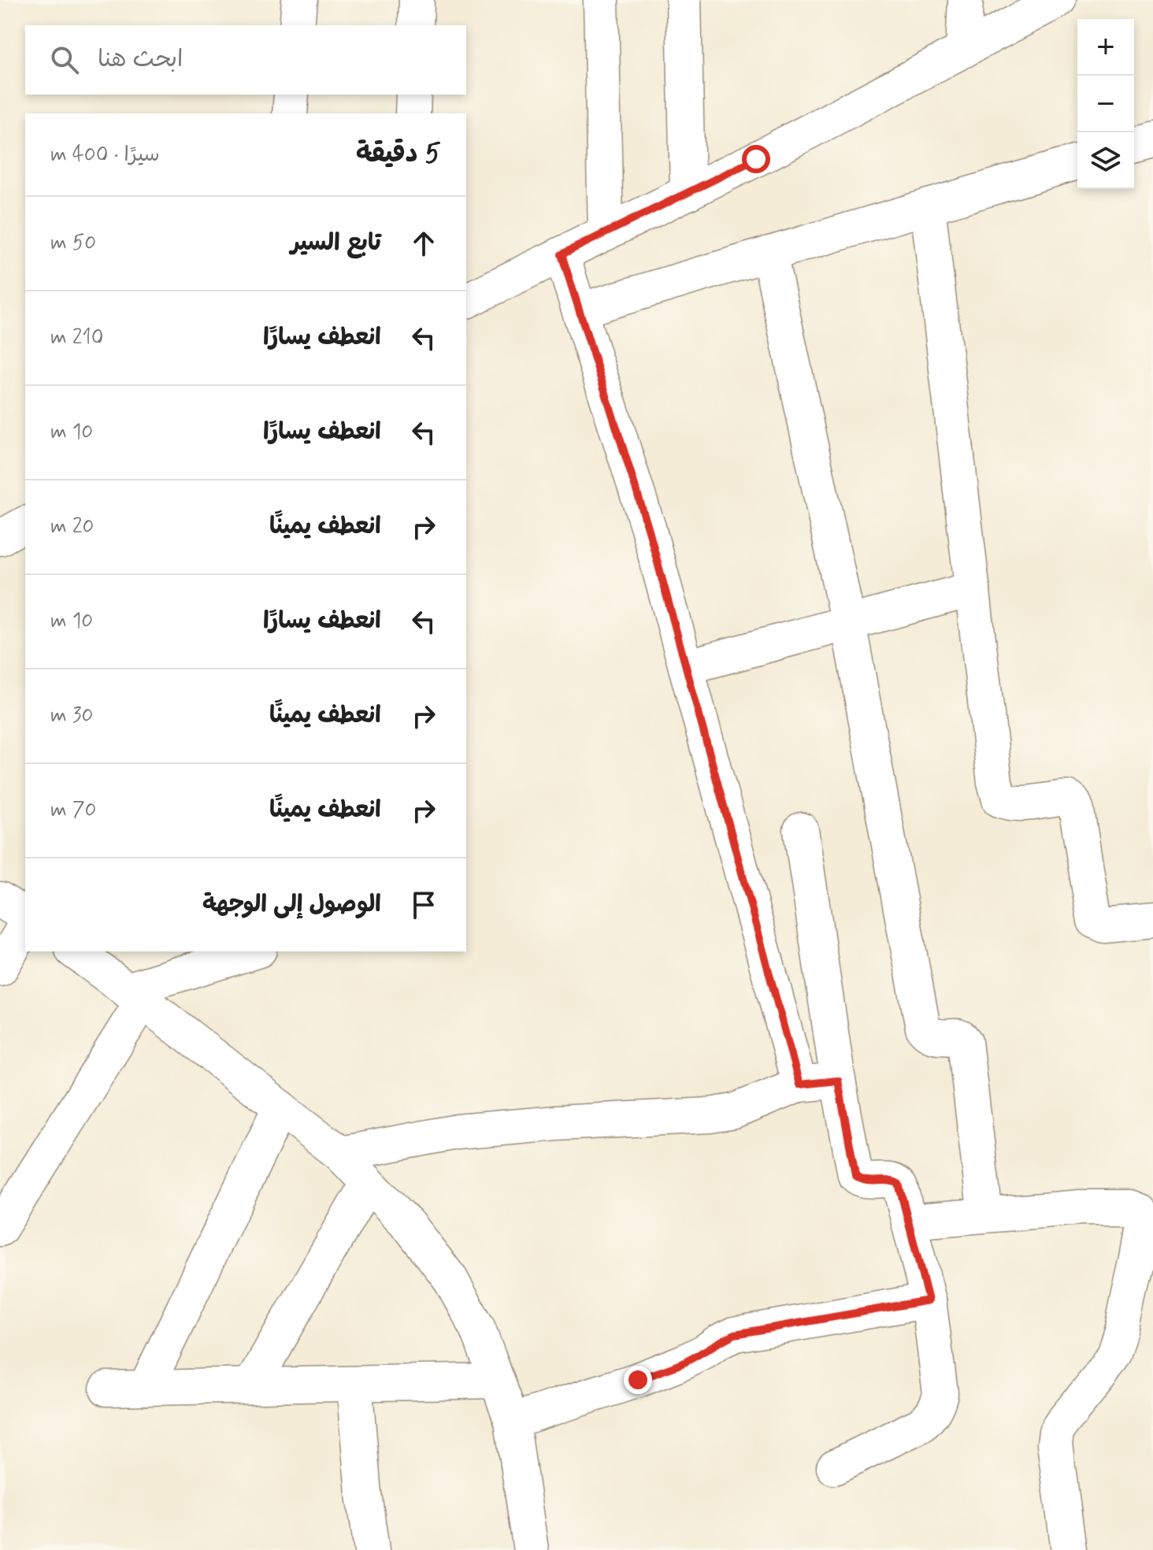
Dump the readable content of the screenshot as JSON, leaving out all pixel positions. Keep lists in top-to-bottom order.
{
  "page": {
    "map_buttons": ["+", "−"],
    "search": "ابحث هنا",
    "heading": ["5 دقيقة", "سيرًا · 400 m"],
    "list": [
      ["تابع السير", "50 m"],
      ["انعطف يسارًا", "210 m"],
      ["انعطف يسارًا", "10 m"],
      ["انعطف يمينًا", "20 m"],
      ["انعطف يسارًا", "10 m"],
      ["انعطف يمينًا", "30 m"],
      ["انعطف يمينًا", "70 m"],
      "الوصول إلى الوجهة"
    ]
  }
}
